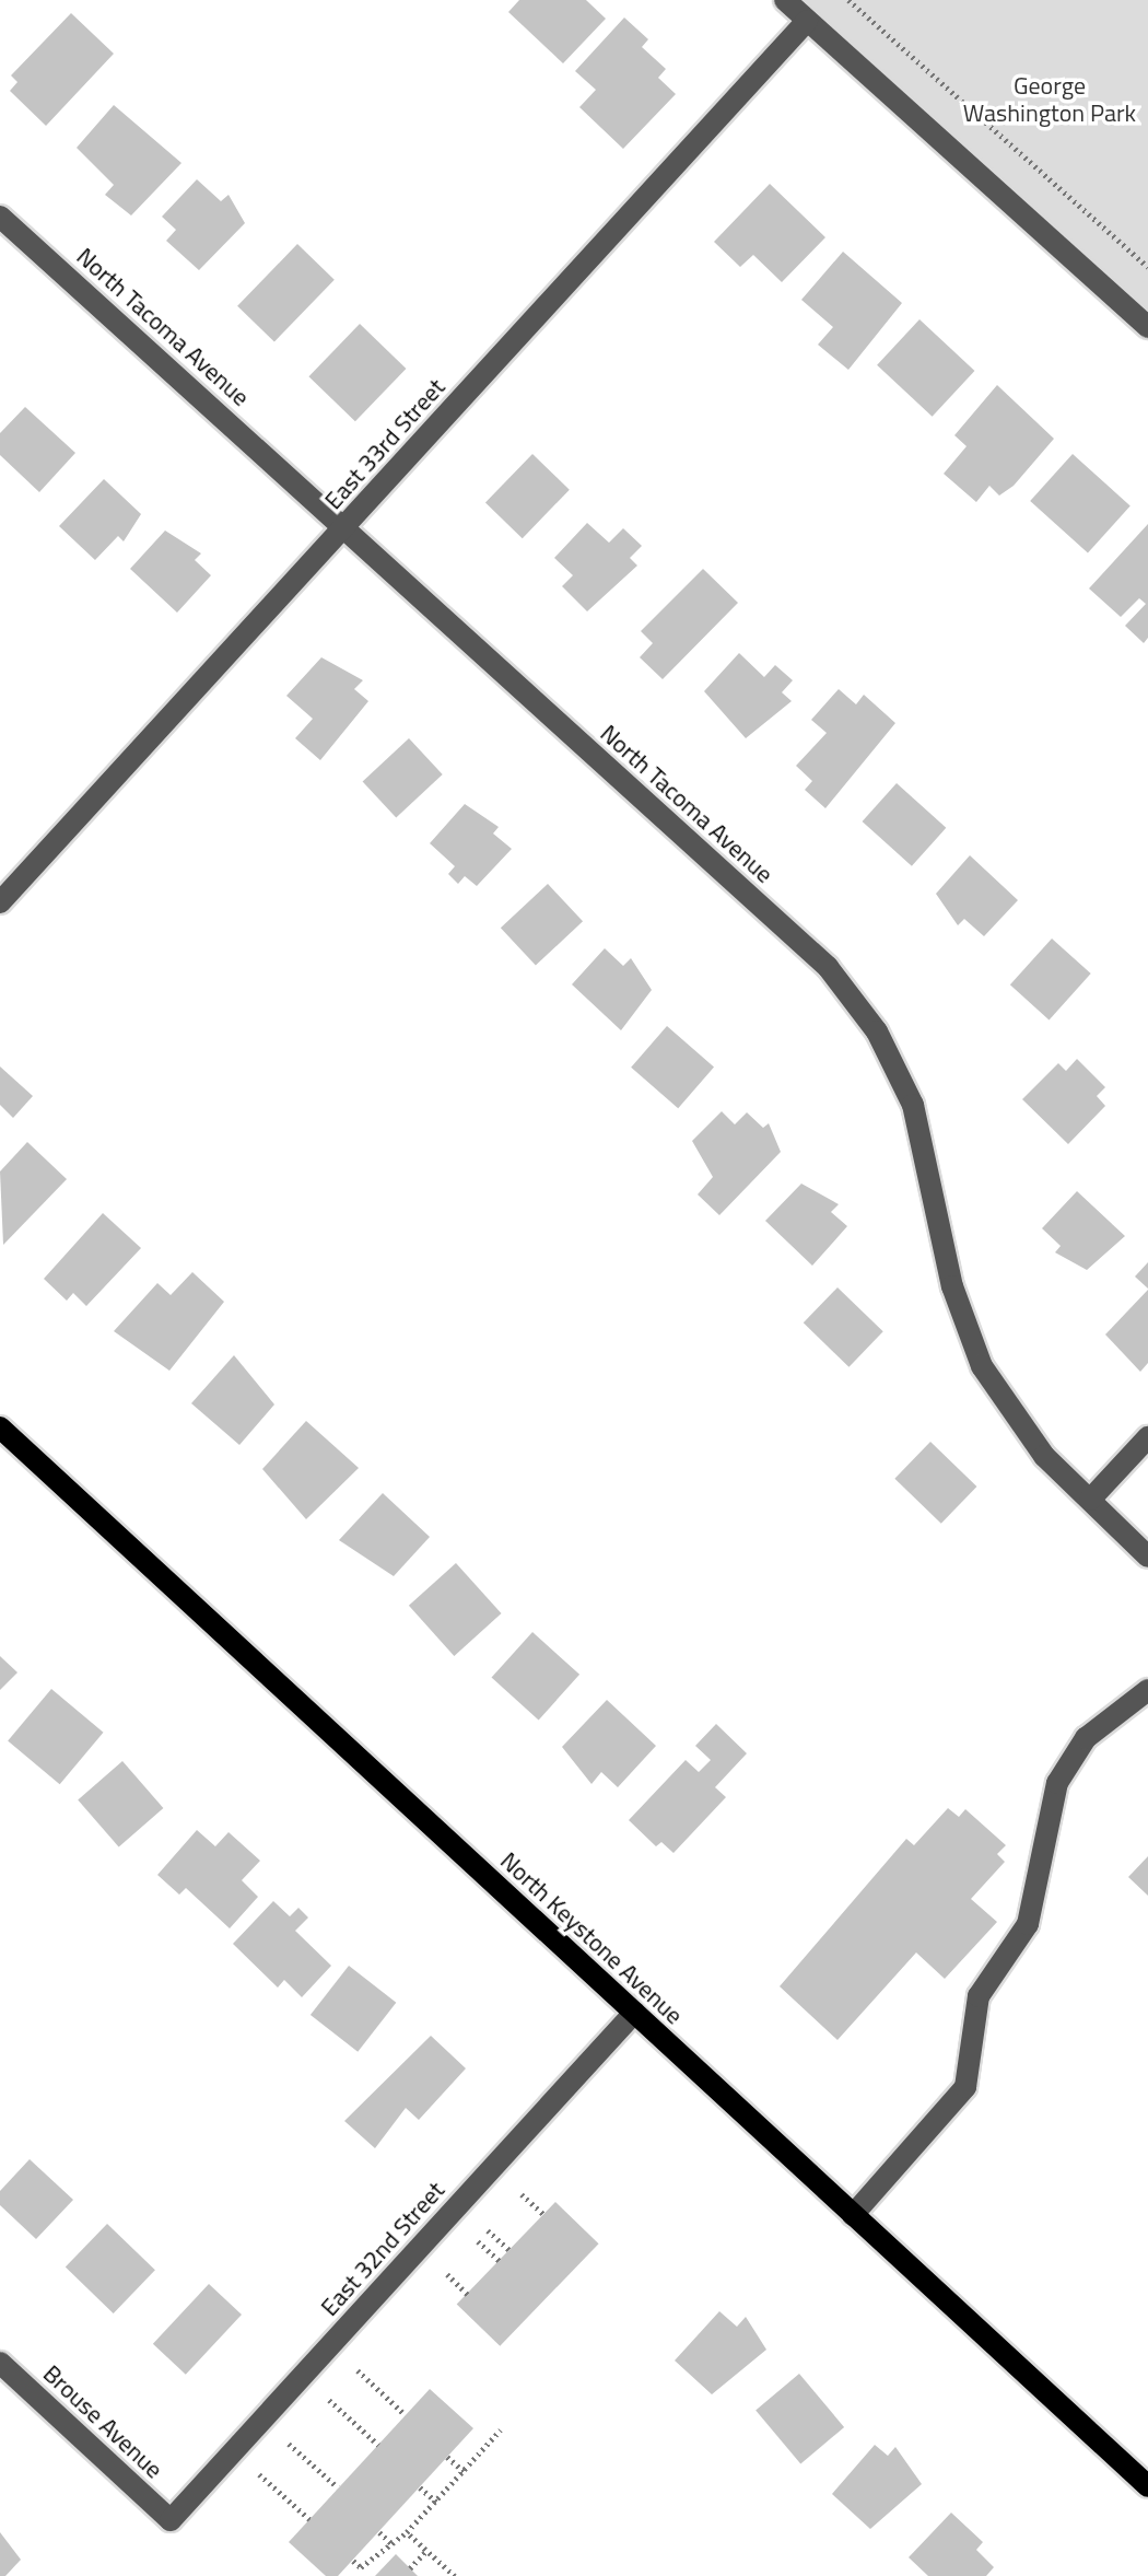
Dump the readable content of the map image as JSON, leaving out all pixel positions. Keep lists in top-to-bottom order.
{
  "streets": {
    "main road": ["North Keystone Avenue"],
    "street": [
      "North Tacoma Avenue",
      "East 33rd Street",
      "East 32nd Street",
      "Brouse Avenue"
    ]
  },
  "crossings": [
    ["North Tacoma Avenue", "East 33rd Street"],
    ["North Keystone Avenue", "East 32nd Street"],
    ["East 32nd Street", "Brouse Avenue"]
  ],
  "parks": ["George Washington Park"]
}
